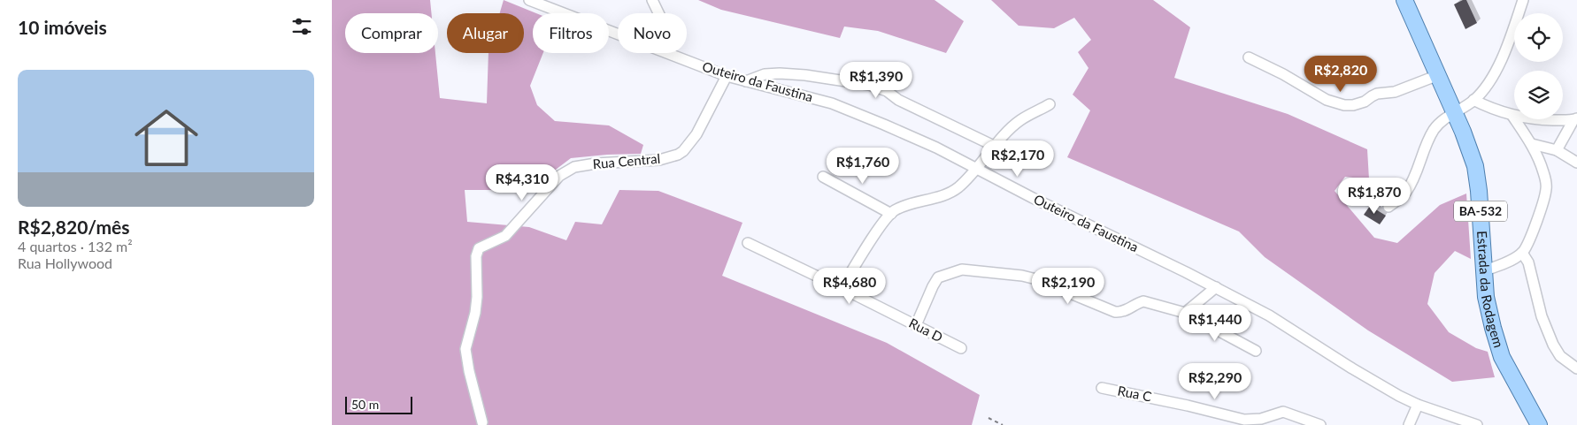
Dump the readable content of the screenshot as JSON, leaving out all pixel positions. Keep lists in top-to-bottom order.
{
  "streets": {
    "main road": ["BA-532", "Estrada da Rodagem"],
    "street": [
      "Outeiro da Faustina",
      "Rua Central",
      "Rua D",
      "Rua C"
    ]
  },
  "crossings": [
    ["Outeiro da Faustina", "Rua Central"]
  ],
  "scale_bar": "50 m",
  "page": {
    "heading": "10 imóveis",
    "chip": [
      "Comprar",
      "Alugar",
      "Filtros",
      "Novo"
    ],
    "list": [
      {
        "name": "R$2,820/mês",
        "note": "4 quartos · 132 m² · Rua Hollywood"
      }
    ],
    "price": [
      "R$2,820",
      "R$1,390",
      "R$2,170",
      "R$1,760",
      "R$4,310",
      "R$1,870",
      "R$4,680",
      "R$2,190",
      "R$1,440",
      "R$2,290"
    ],
    "scale": "50 m"
  }
}
